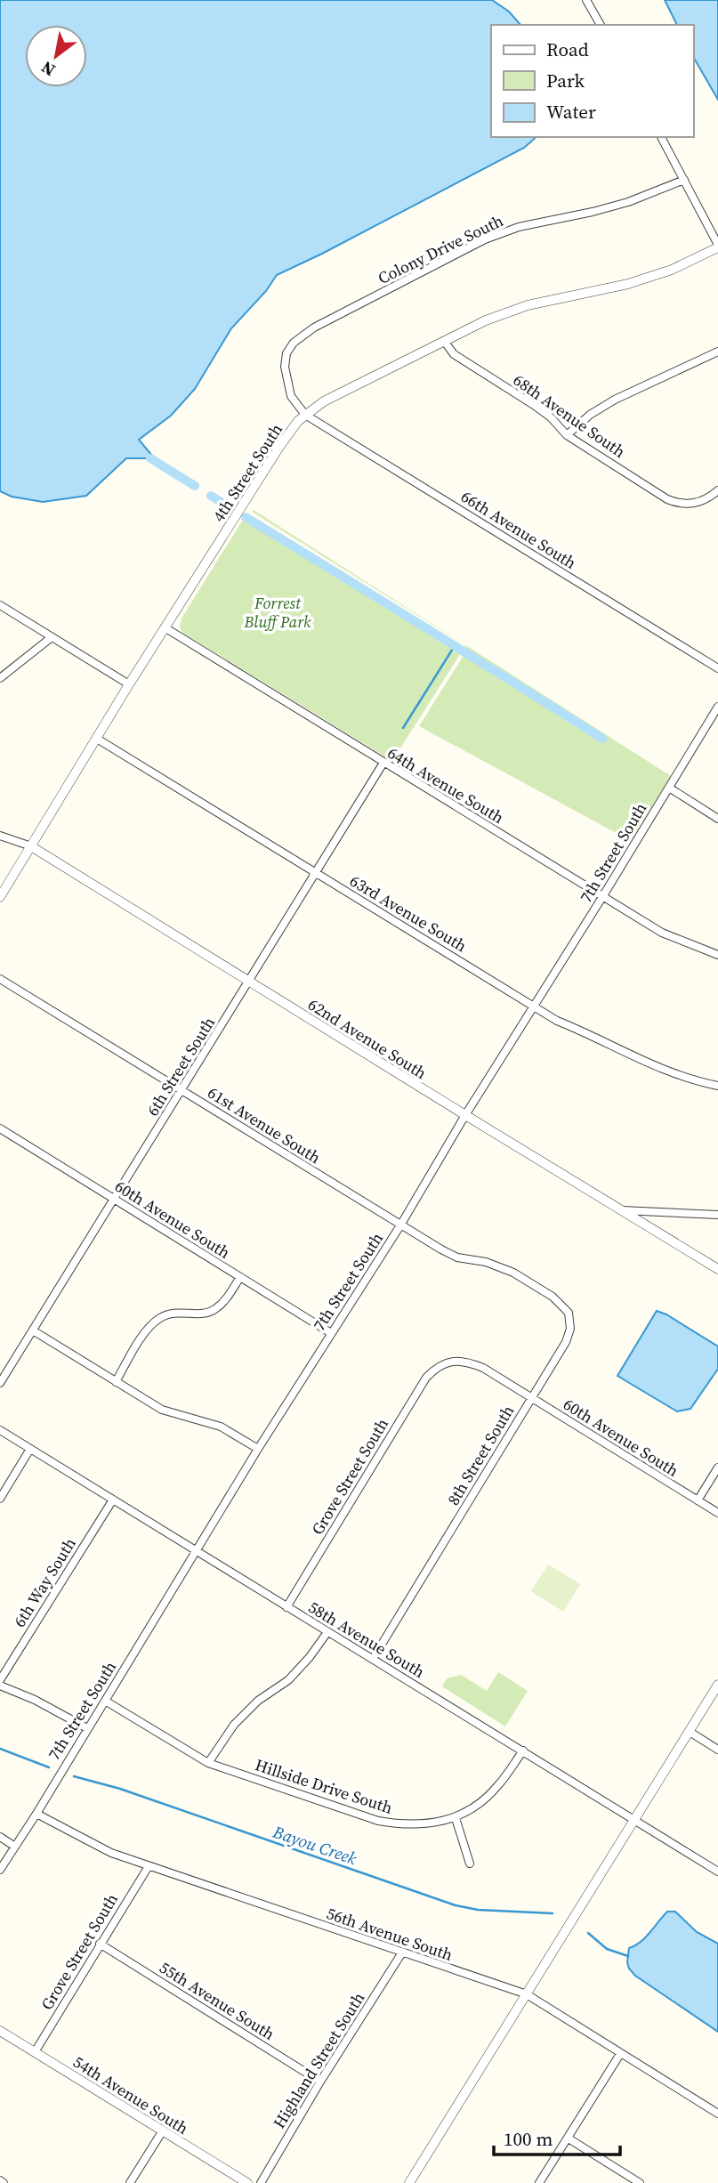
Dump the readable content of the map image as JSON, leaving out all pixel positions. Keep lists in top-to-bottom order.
{
  "streets": {
    "street": [
      "Colony Drive South",
      "68th Avenue South",
      "4th Street South",
      "66th Avenue South",
      "64th Avenue South",
      "7th Street South",
      "63rd Avenue South",
      "62nd Avenue South",
      "6th Street South",
      "61st Avenue South",
      "60th Avenue South",
      "8th Street South",
      "Grove Street South",
      "6th Way South",
      "58th Avenue South",
      "Hillside Drive South",
      "56th Avenue South",
      "55th Avenue South",
      "Highland Street South",
      "54th Avenue South"
    ]
  },
  "crossings": [
    ["Colony Drive South", "4th Street South"],
    ["Colony Drive South", "66th Avenue South"],
    ["68th Avenue South", "4th Street South"],
    ["4th Street South", "66th Avenue South"],
    ["4th Street South", "64th Avenue South"],
    ["4th Street South", "63rd Avenue South"],
    ["4th Street South", "62nd Avenue South"],
    ["64th Avenue South", "7th Street South"],
    ["64th Avenue South", "6th Street South"],
    ["7th Street South", "63rd Avenue South"],
    ["7th Street South", "62nd Avenue South"],
    ["7th Street South", "61st Avenue South"],
    ["7th Street South", "60th Avenue South"],
    ["7th Street South", "58th Avenue South"],
    ["7th Street South", "Hillside Drive South"],
    ["7th Street South", "56th Avenue South"],
    ["63rd Avenue South", "6th Street South"],
    ["62nd Avenue South", "6th Street South"],
    ["6th Street South", "61st Avenue South"],
    ["6th Street South", "60th Avenue South"],
    ["61st Avenue South", "8th Street South"],
    ["60th Avenue South", "8th Street South"],
    ["60th Avenue South", "Grove Street South"],
    ["8th Street South", "58th Avenue South"],
    ["Grove Street South", "58th Avenue South"],
    ["Grove Street South", "56th Avenue South"],
    ["Grove Street South", "55th Avenue South"],
    ["Grove Street South", "54th Avenue South"],
    ["6th Way South", "58th Avenue South"],
    ["58th Avenue South", "Hillside Drive South"],
    ["56th Avenue South", "Highland Street South"],
    ["55th Avenue South", "Highland Street South"]
  ],
  "water": ["Bayou Creek"],
  "parks": ["Forrest Bluff Park"],
  "legend": ["Road", "Park", "Water"],
  "scale_bar": "100 m",
  "north": "bottom left"
}
